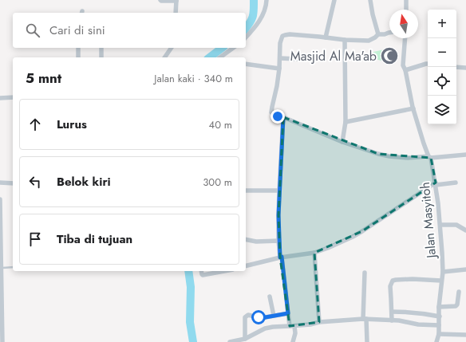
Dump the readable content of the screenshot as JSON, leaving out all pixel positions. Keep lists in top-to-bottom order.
{
  "streets": {
    "street": ["Jalan Masyitoh"]
  },
  "places": {
    "mosque": ["Masjid Al Ma'ab"]
  },
  "north": "top",
  "page": {
    "map_buttons": ["+", "−"],
    "search": "Cari di sini",
    "heading": ["5 mnt", "Jalan kaki · 340 m"],
    "list": [
      ["Lurus", "40 m"],
      ["Belok kiri", "300 m"],
      "Tiba di tujuan"
    ]
  }
}
